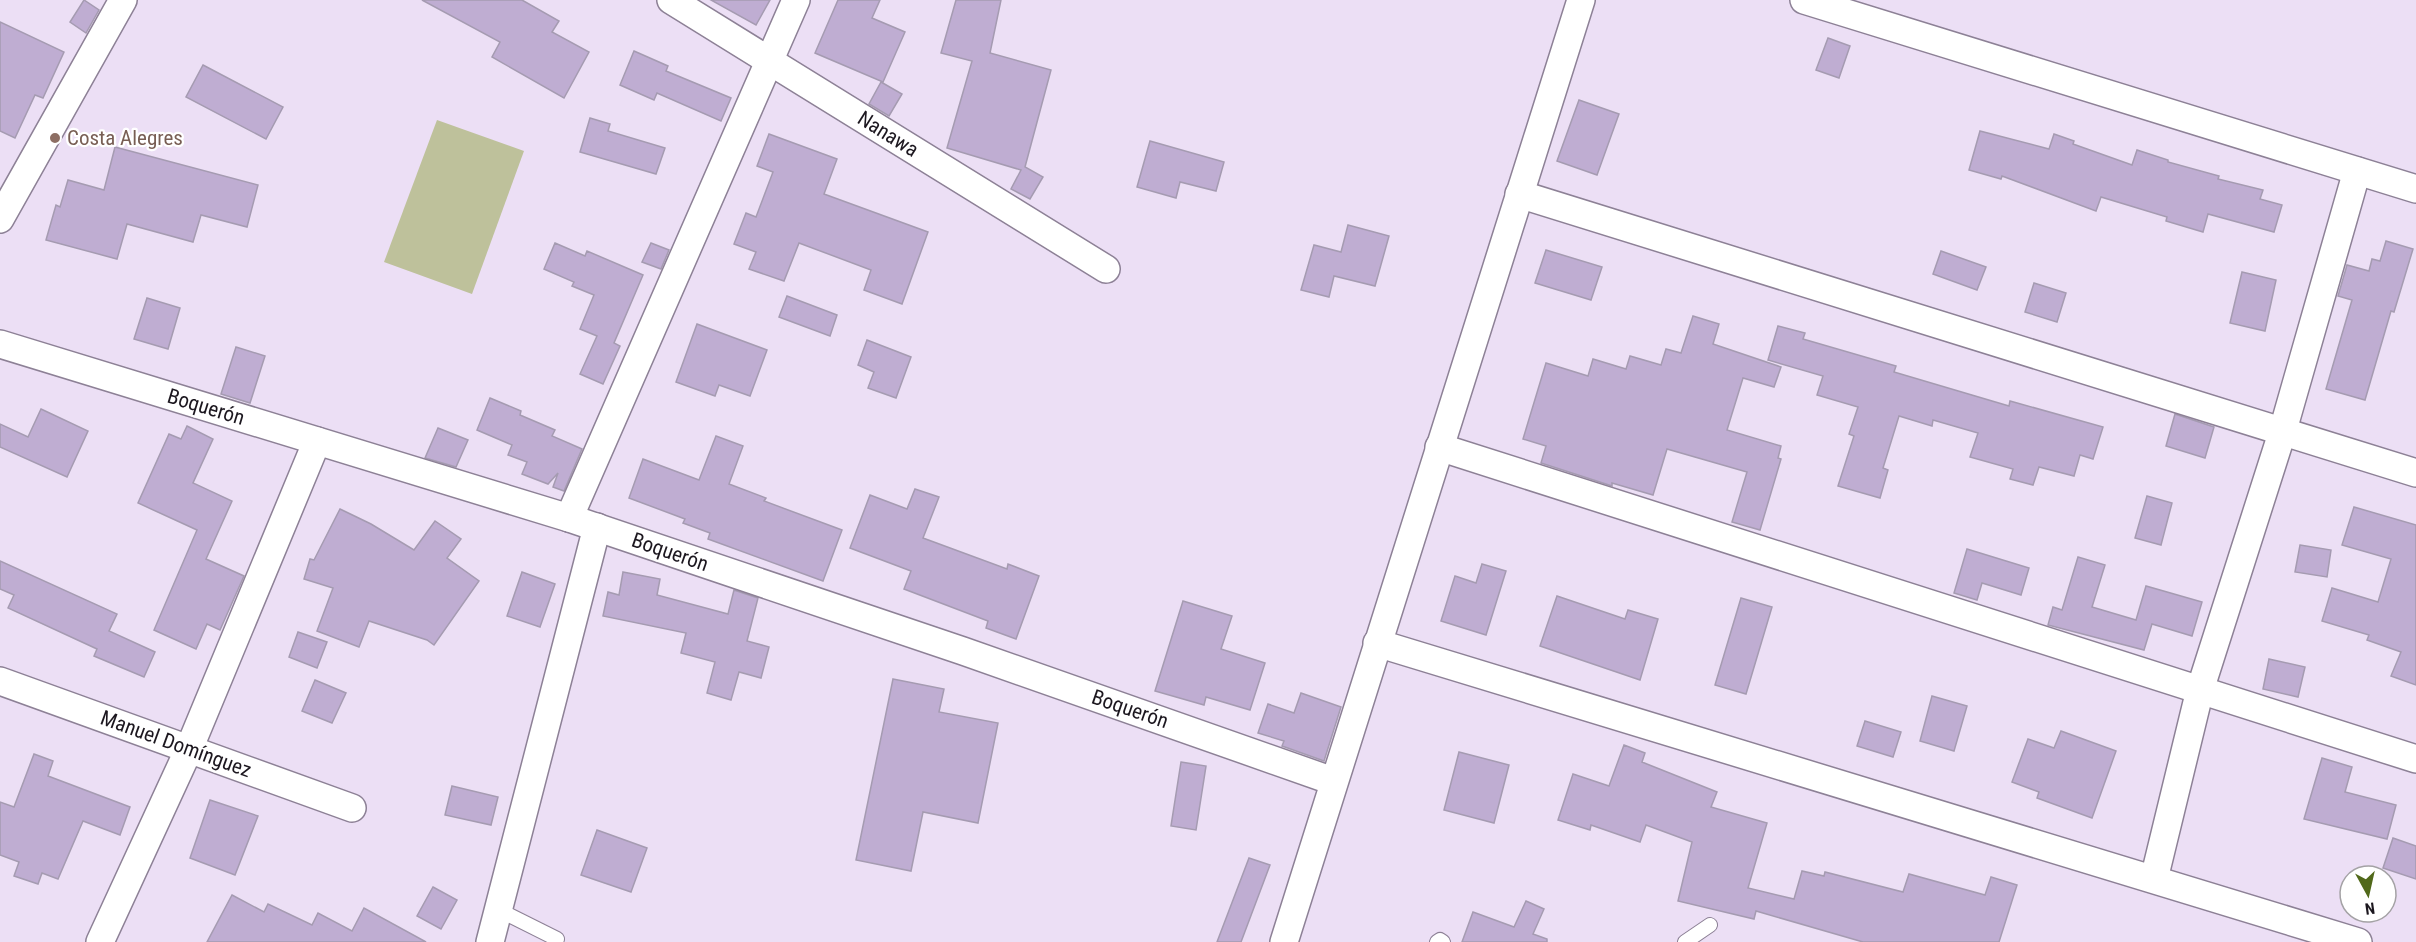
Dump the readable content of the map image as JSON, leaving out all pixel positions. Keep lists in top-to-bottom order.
{
  "streets": {
    "street": ["Nanawa", "Boquerón", "Manuel Domínguez"]
  },
  "places": ["Costa Alegres"],
  "north": "bottom"
}
